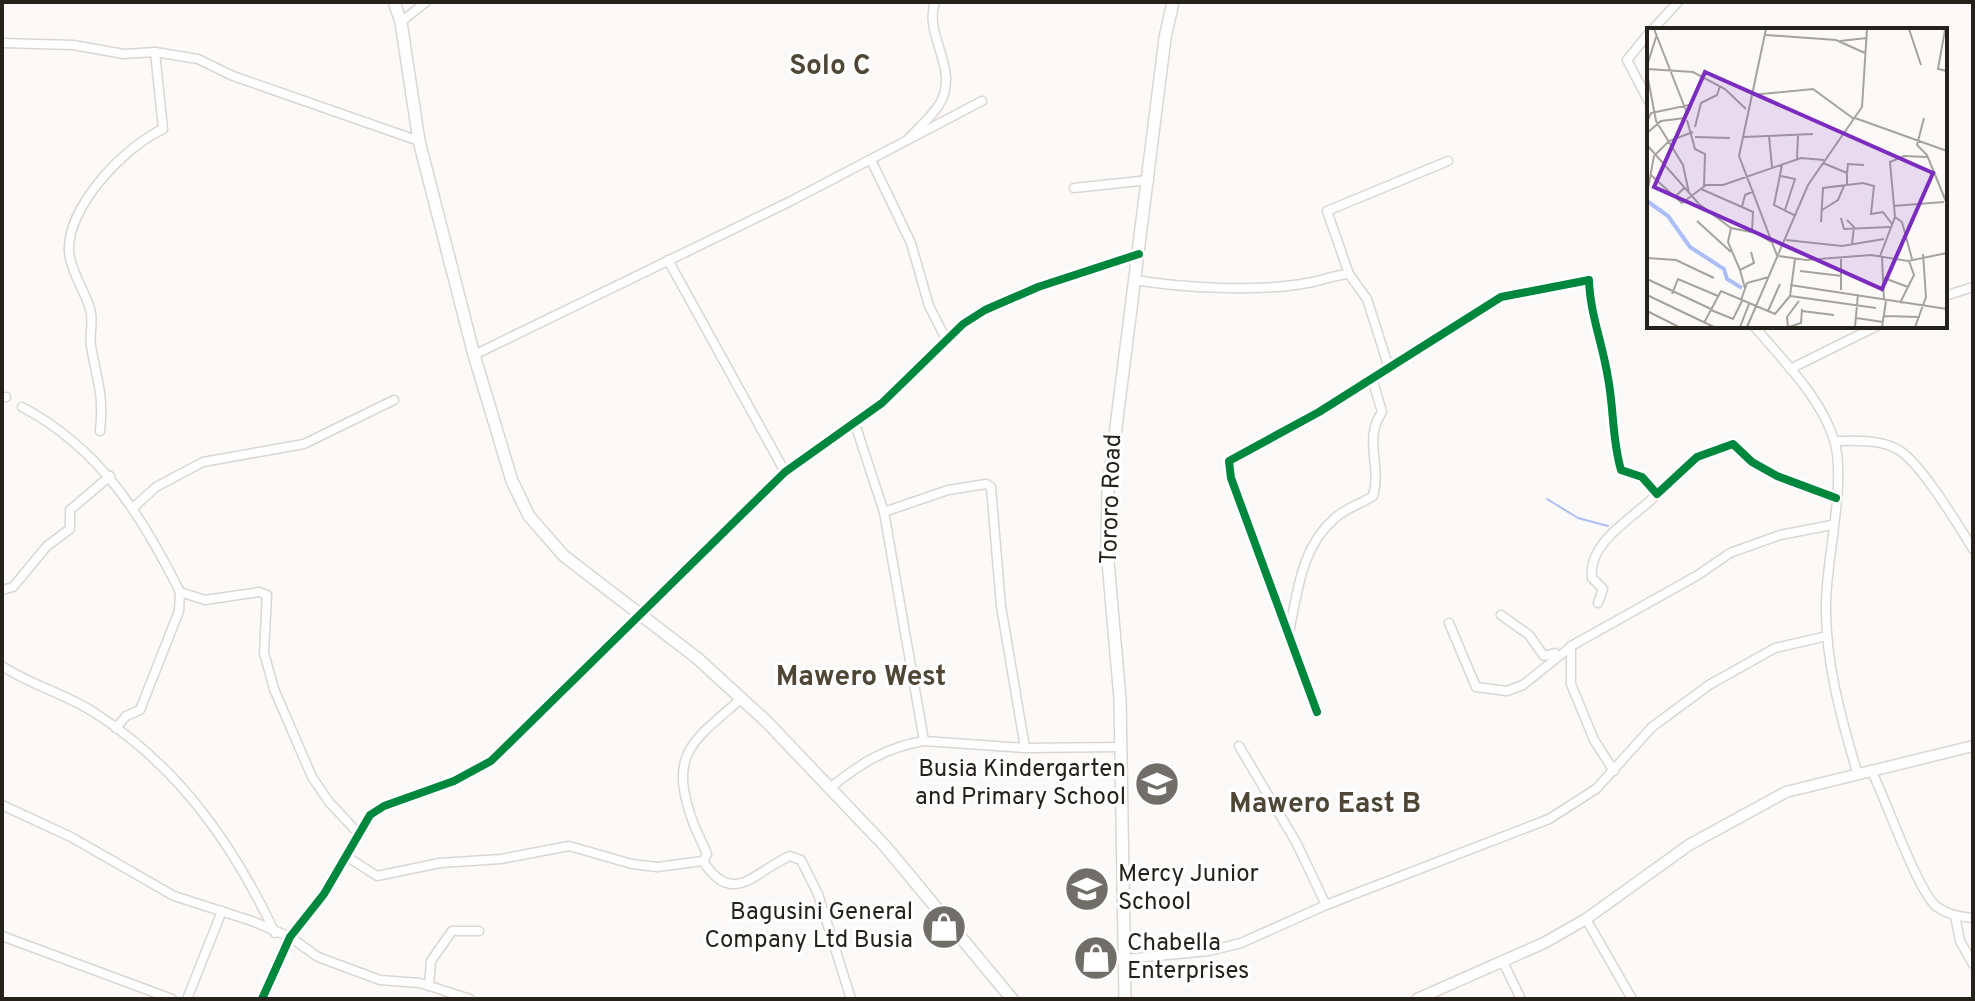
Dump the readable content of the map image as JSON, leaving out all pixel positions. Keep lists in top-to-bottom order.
{
  "streets": {
    "main road": ["Tororo Road"]
  },
  "districts": ["Solo C", "Mawero West", "Mawero East B"],
  "places": {
    "school or university": ["Busia Kindergarten and Primary School", "Mercy Junior School"],
    "shop": ["Bagusini General Company Ltd Busia", "Chabella Enterprises"]
  }
}
